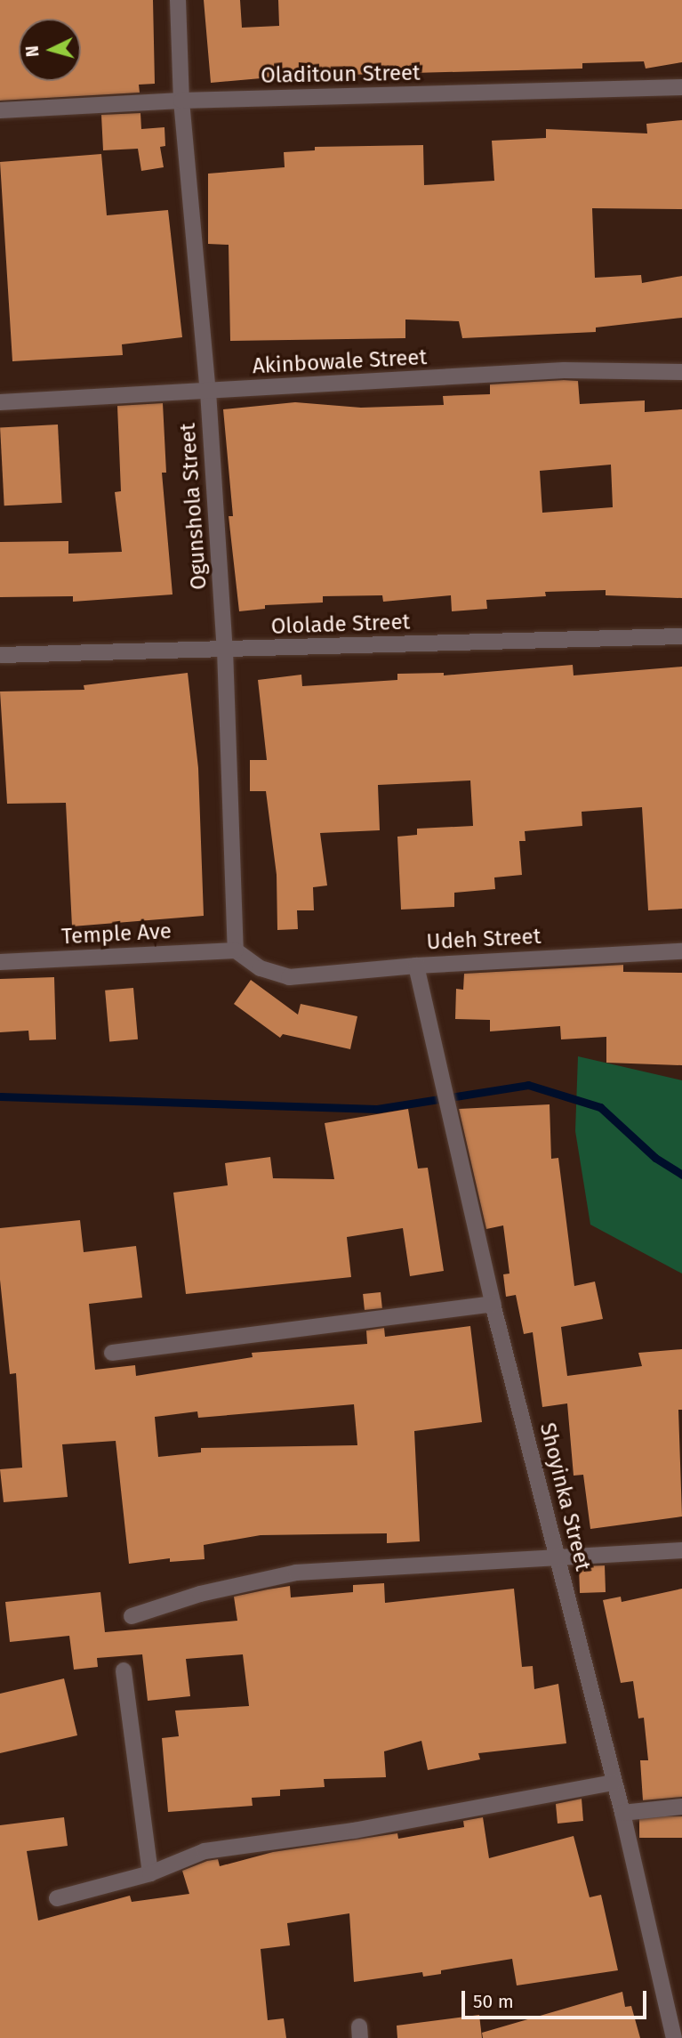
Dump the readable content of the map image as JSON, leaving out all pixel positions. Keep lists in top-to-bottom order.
{
  "streets": {
    "street": [
      "Oladitoun Street",
      "Akinbowale Street",
      "Ogunshola Street",
      "Ololade Street",
      "Temple Ave",
      "Udeh Street",
      "Shoyinka Street"
    ]
  },
  "crossings": [
    ["Oladitoun Street", "Ogunshola Street"],
    ["Akinbowale Street", "Ogunshola Street"],
    ["Ogunshola Street", "Ololade Street"],
    ["Ogunshola Street", "Temple Ave"],
    ["Ogunshola Street", "Udeh Street"],
    ["Temple Ave", "Udeh Street"],
    ["Udeh Street", "Shoyinka Street"]
  ],
  "scale_bar": "50 m",
  "north": "left"
}
